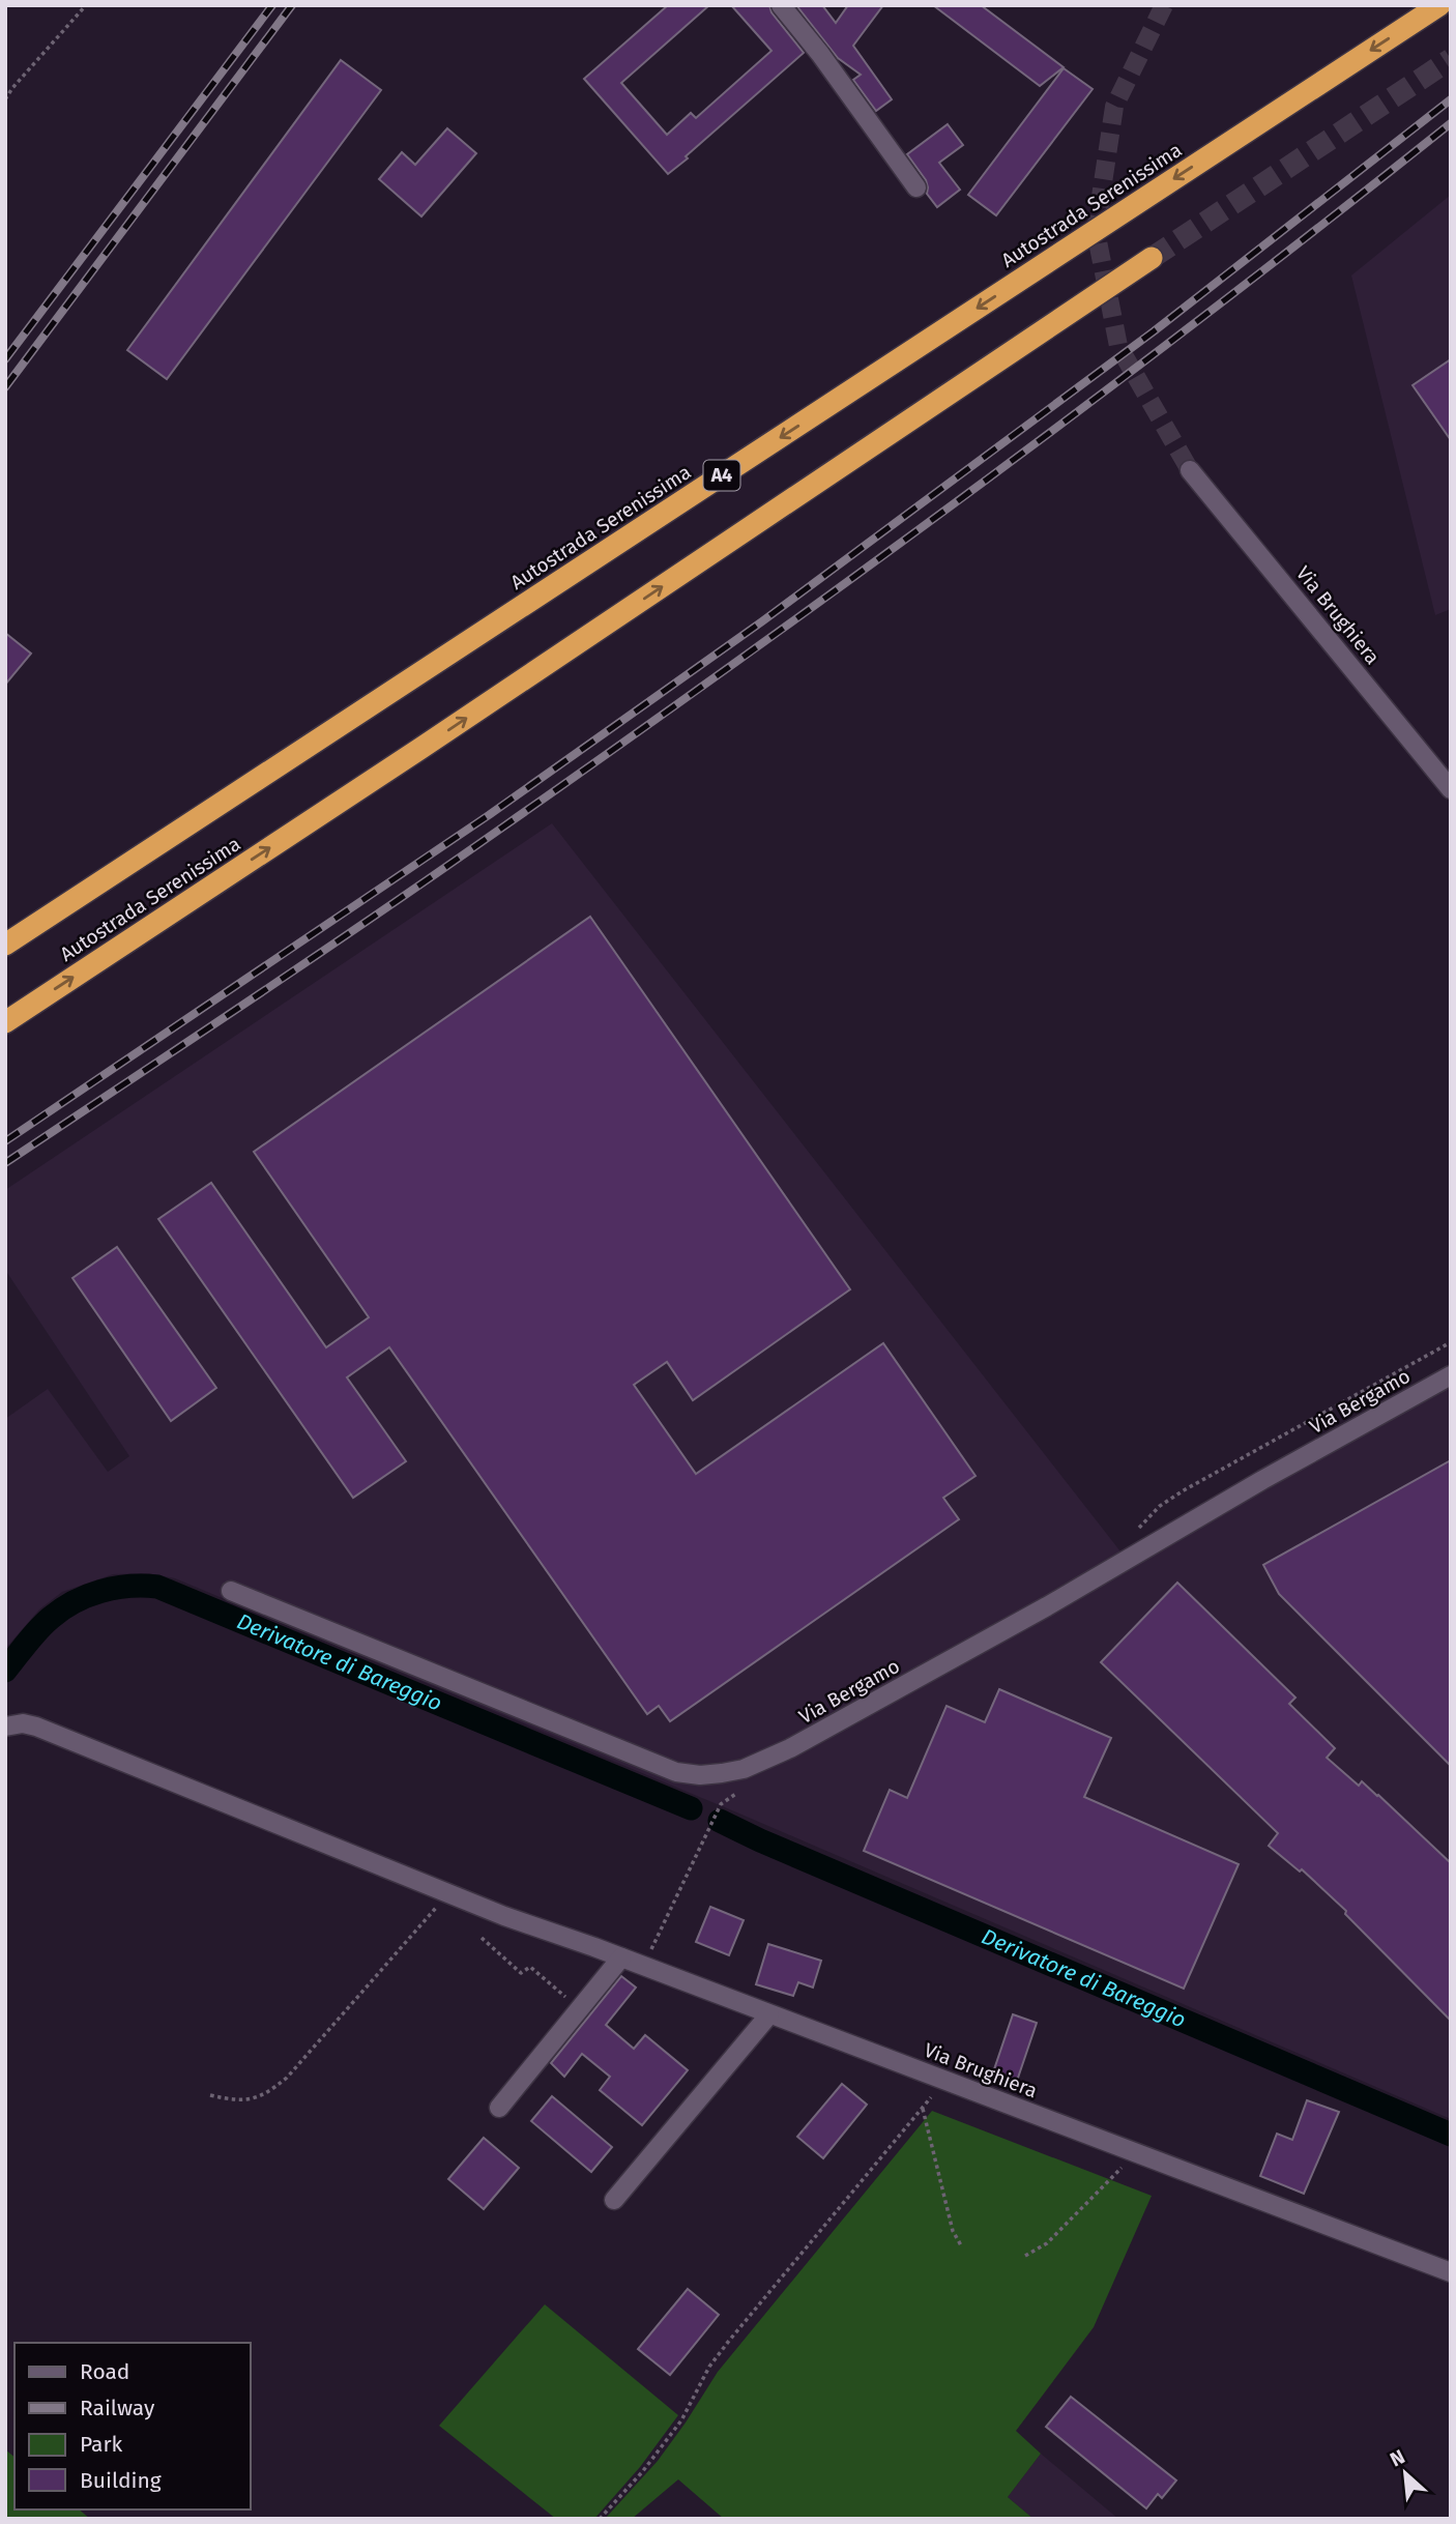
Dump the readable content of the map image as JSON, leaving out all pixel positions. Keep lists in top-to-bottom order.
{
  "streets": {
    "highway": ["Autostrada Serenissima", "A4"],
    "street": ["Via Brughiera", "Via Bergamo"]
  },
  "water": ["Derivatore di Bareggio"],
  "legend": [
    "Road",
    "Railway",
    "Park",
    "Building"
  ],
  "north": "top left"
}
